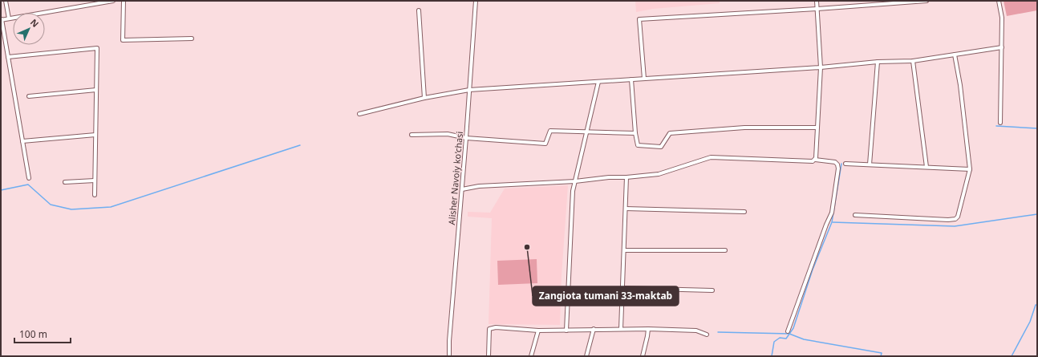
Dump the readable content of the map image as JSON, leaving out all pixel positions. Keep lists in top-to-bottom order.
{
  "streets": {
    "street": ["Alisher Navoiy ko'chasi"]
  },
  "places": ["Zangiota tumani 33-maktab"],
  "scale_bar": "100 m",
  "north": "top right"
}
